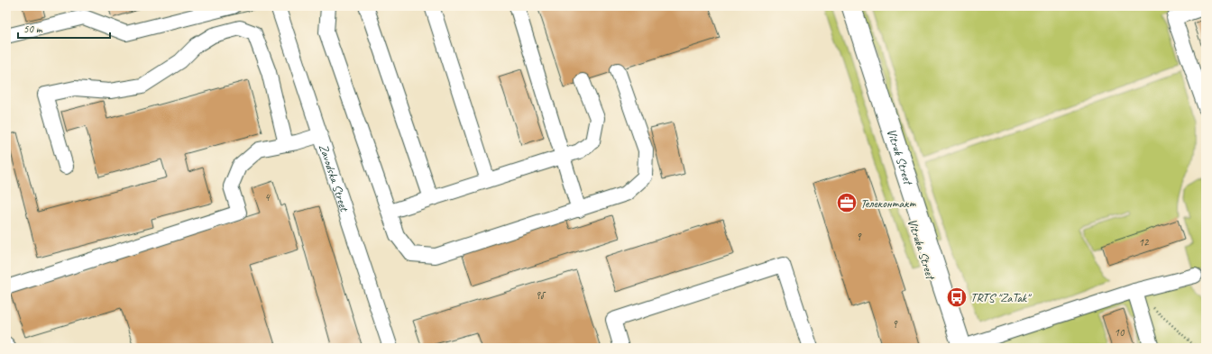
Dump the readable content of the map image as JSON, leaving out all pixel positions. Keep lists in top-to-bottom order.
{
  "streets": {
    "main road": ["Vitruk Street", "Vitruka Street"],
    "street": ["Zavodska Street"]
  },
  "places": {
    "office": ["Телеконтакт"],
    "bus stop": ["TRTS \"ZaTak\""]
  },
  "house_numbers": [
    "4",
    "9",
    "12",
    "9б",
    "9",
    "10"
  ],
  "scale_bar": "50 m"
}
